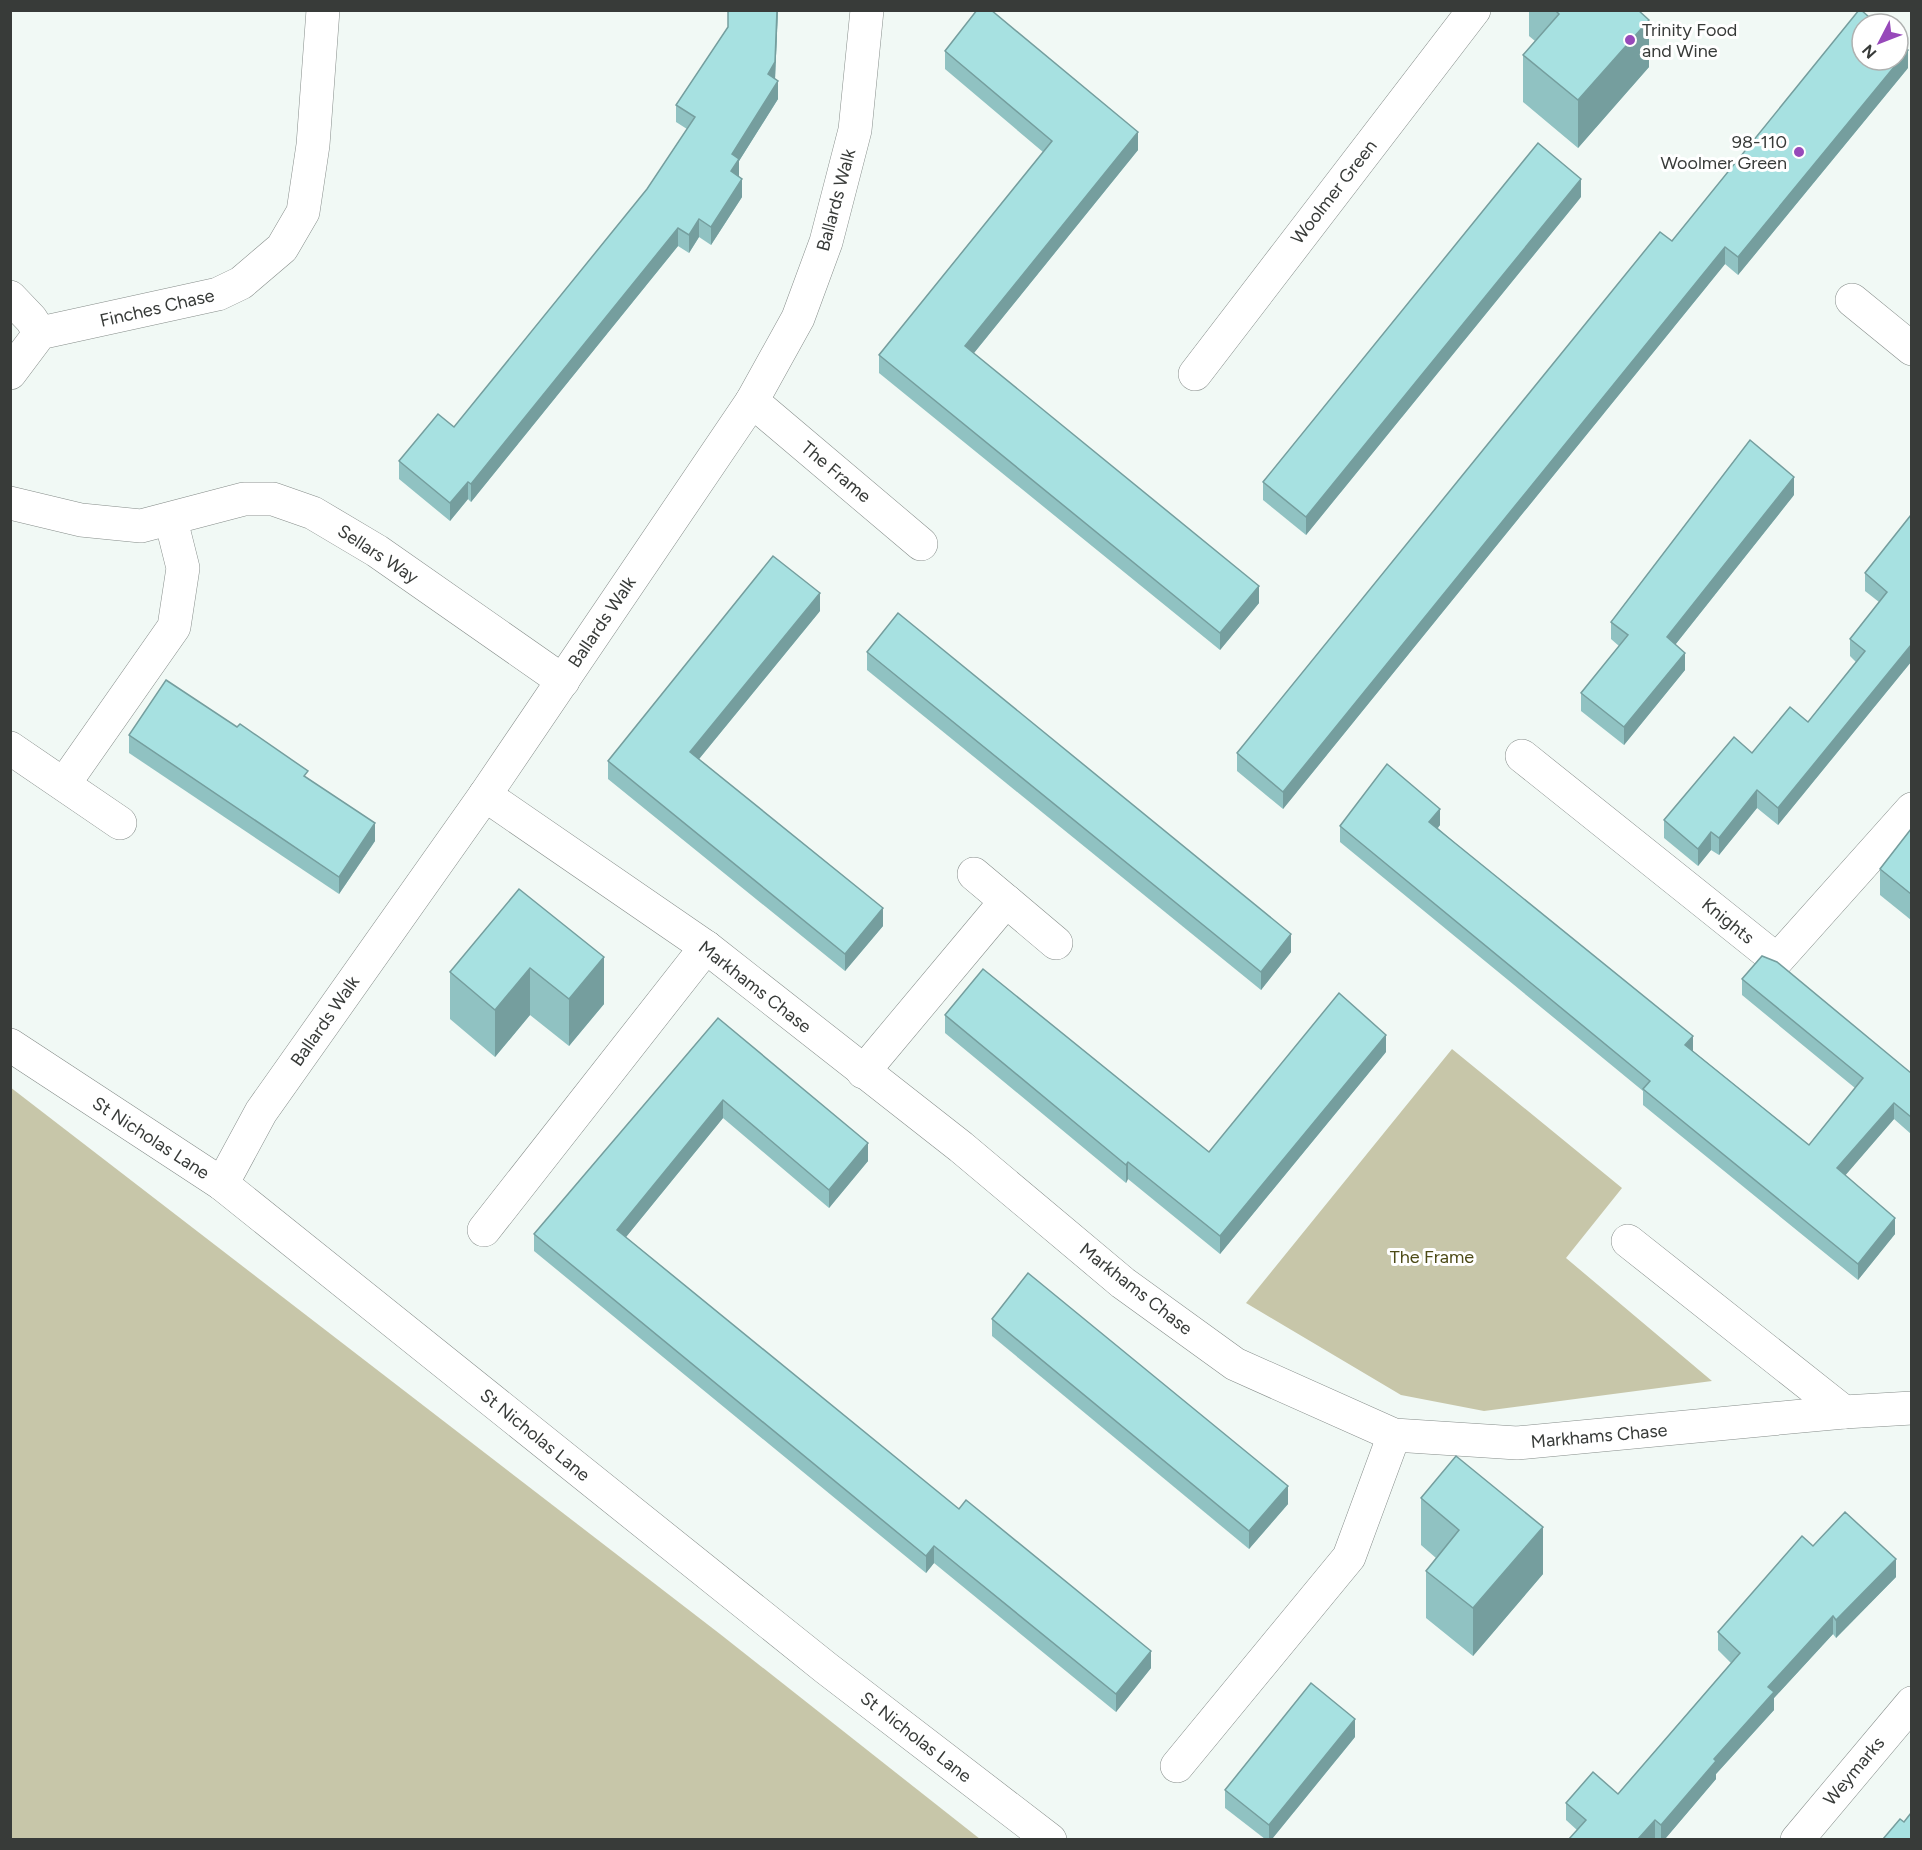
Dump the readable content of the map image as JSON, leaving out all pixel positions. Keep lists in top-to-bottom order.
{
  "streets": {
    "street": [
      "Woolmer Green",
      "Ballards Walk",
      "Finches Chase",
      "The Frame",
      "Sellars Way",
      "Knights",
      "Markhams Chase",
      "St Nicholas Lane",
      "Weymarks"
    ]
  },
  "crossings": [
    ["Ballards Walk", "The Frame"],
    ["Ballards Walk", "Sellars Way"],
    ["Ballards Walk", "Markhams Chase"],
    ["Ballards Walk", "St Nicholas Lane"]
  ],
  "parks": ["The Frame"],
  "places": ["Trinity Food and Wine", "98-110 Woolmer Green"],
  "north": "bottom left"
}
